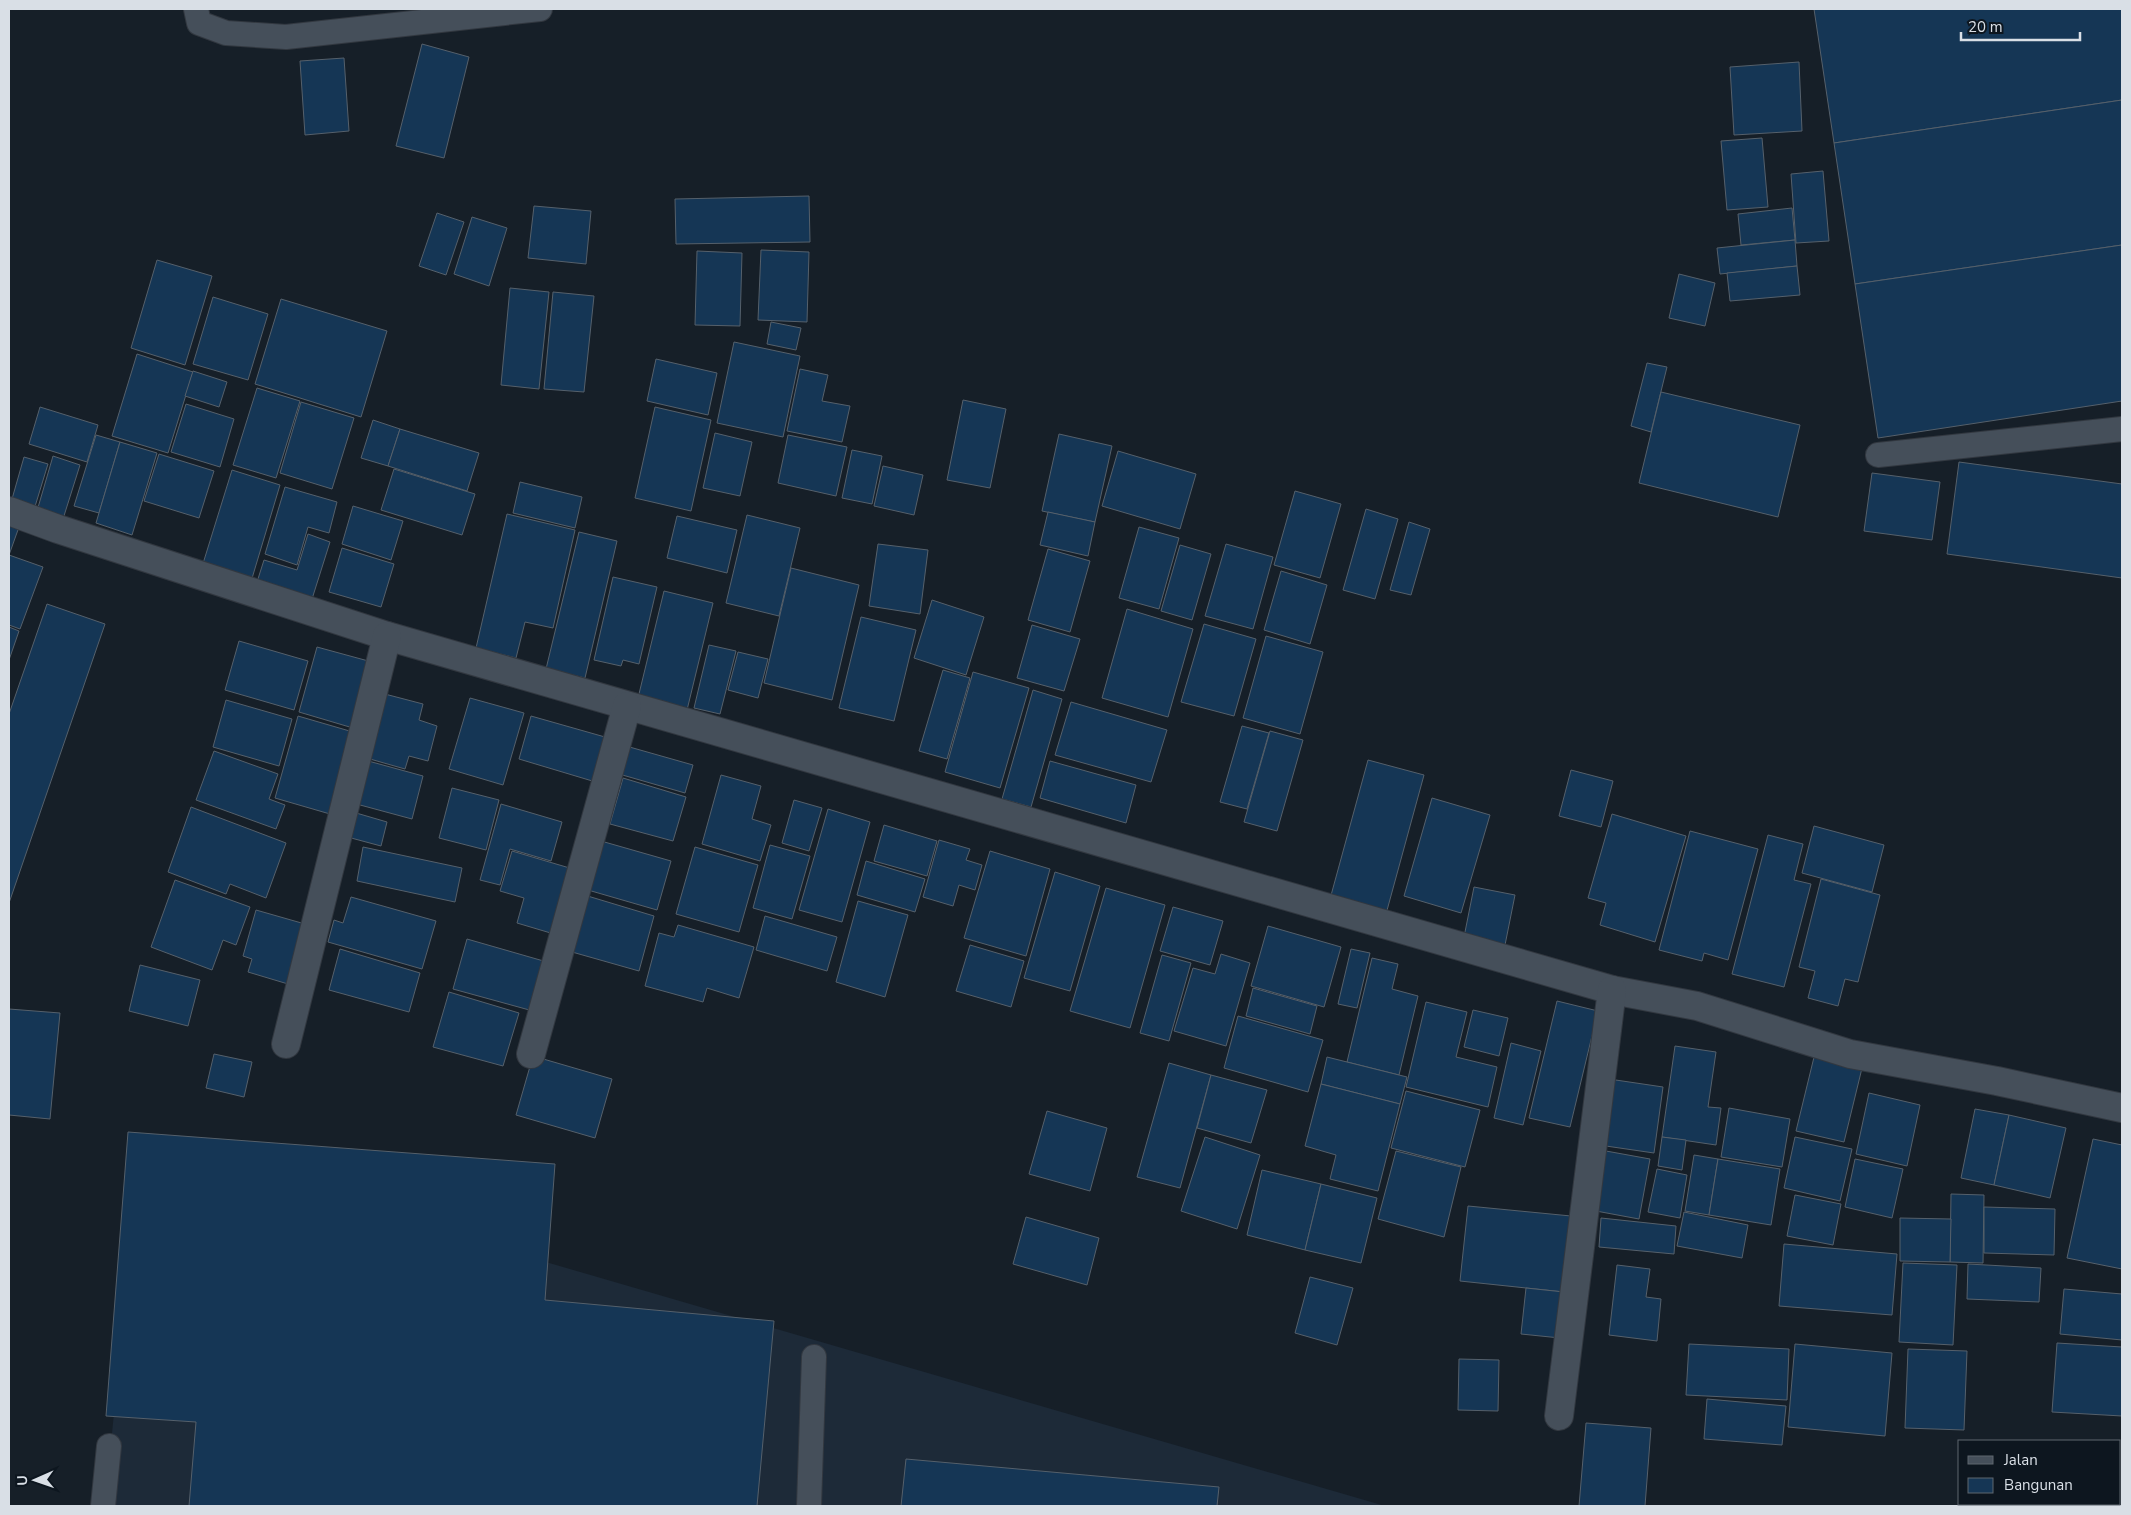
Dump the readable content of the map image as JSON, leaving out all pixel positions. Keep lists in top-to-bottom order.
{
  "legend": ["Jalan", "Bangunan"],
  "scale_bar": "20 m",
  "north": "left"
}
